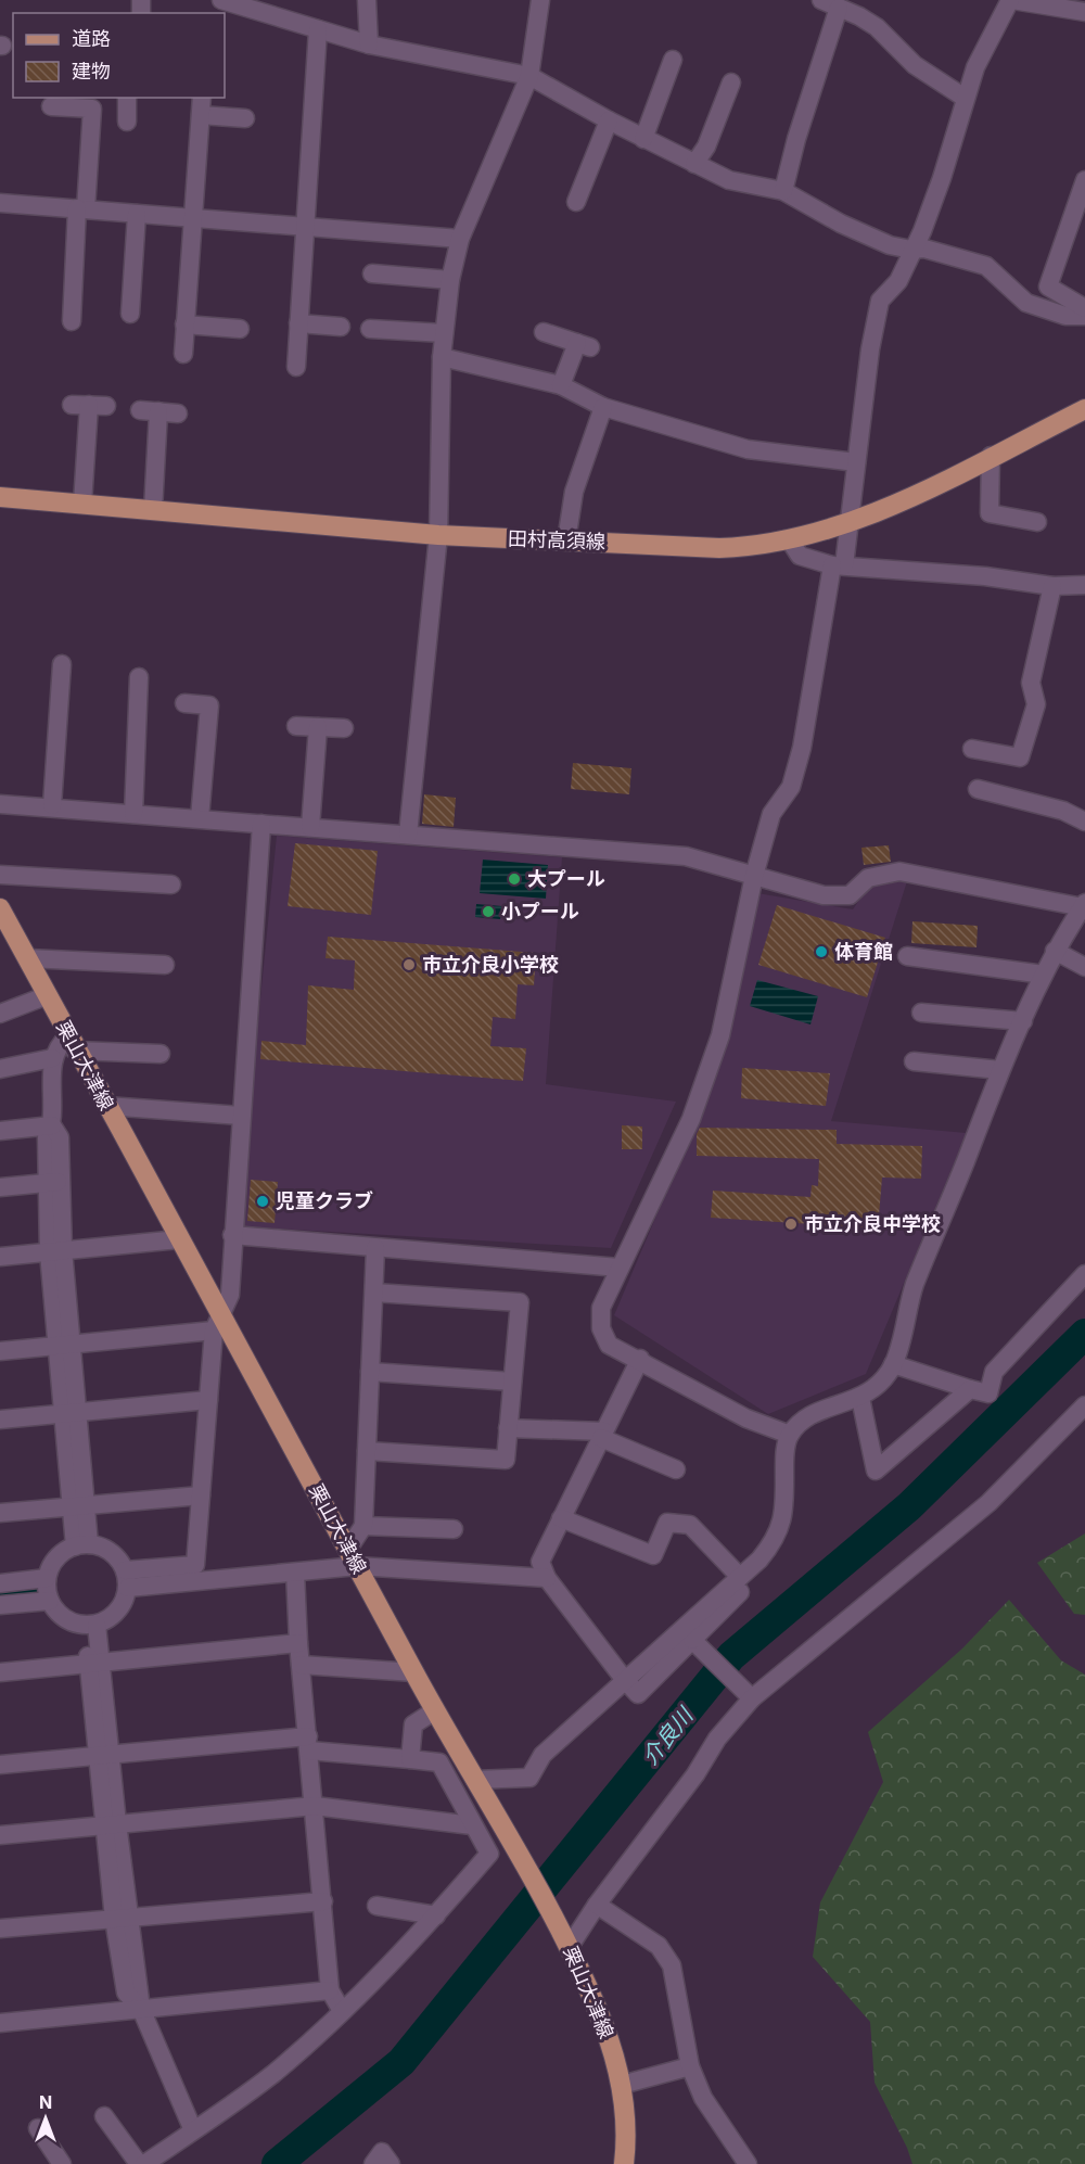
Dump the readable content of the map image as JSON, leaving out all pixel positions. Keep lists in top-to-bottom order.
{
  "streets": {
    "main road": ["田村高須線", "栗山大津線"]
  },
  "water": ["介良川"],
  "places": [
    "大プール",
    "小プール",
    "体育館",
    "市立介良小学校",
    "児童クラブ",
    "市立介良中学校"
  ],
  "legend": ["道路", "建物"],
  "north": "top"
}
